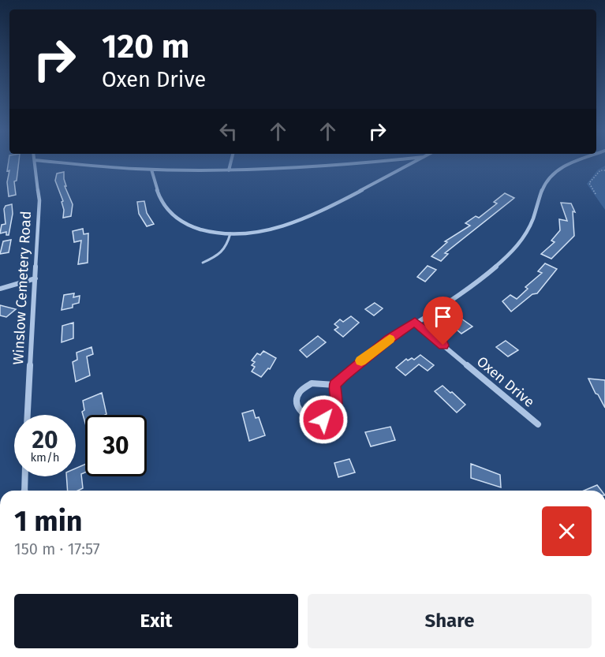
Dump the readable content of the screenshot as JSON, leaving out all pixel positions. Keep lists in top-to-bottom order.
{
  "streets": {
    "street": ["Winslow Cemetery Road", "Oxen Drive"]
  },
  "page": {
    "turn": ["120 m", "Oxen Drive"],
    "speed": "20 km/h",
    "limit": "30",
    "heading": ["1 min", "150 m · 17:57"],
    "buttons": ["Exit", "Share"]
  }
}
